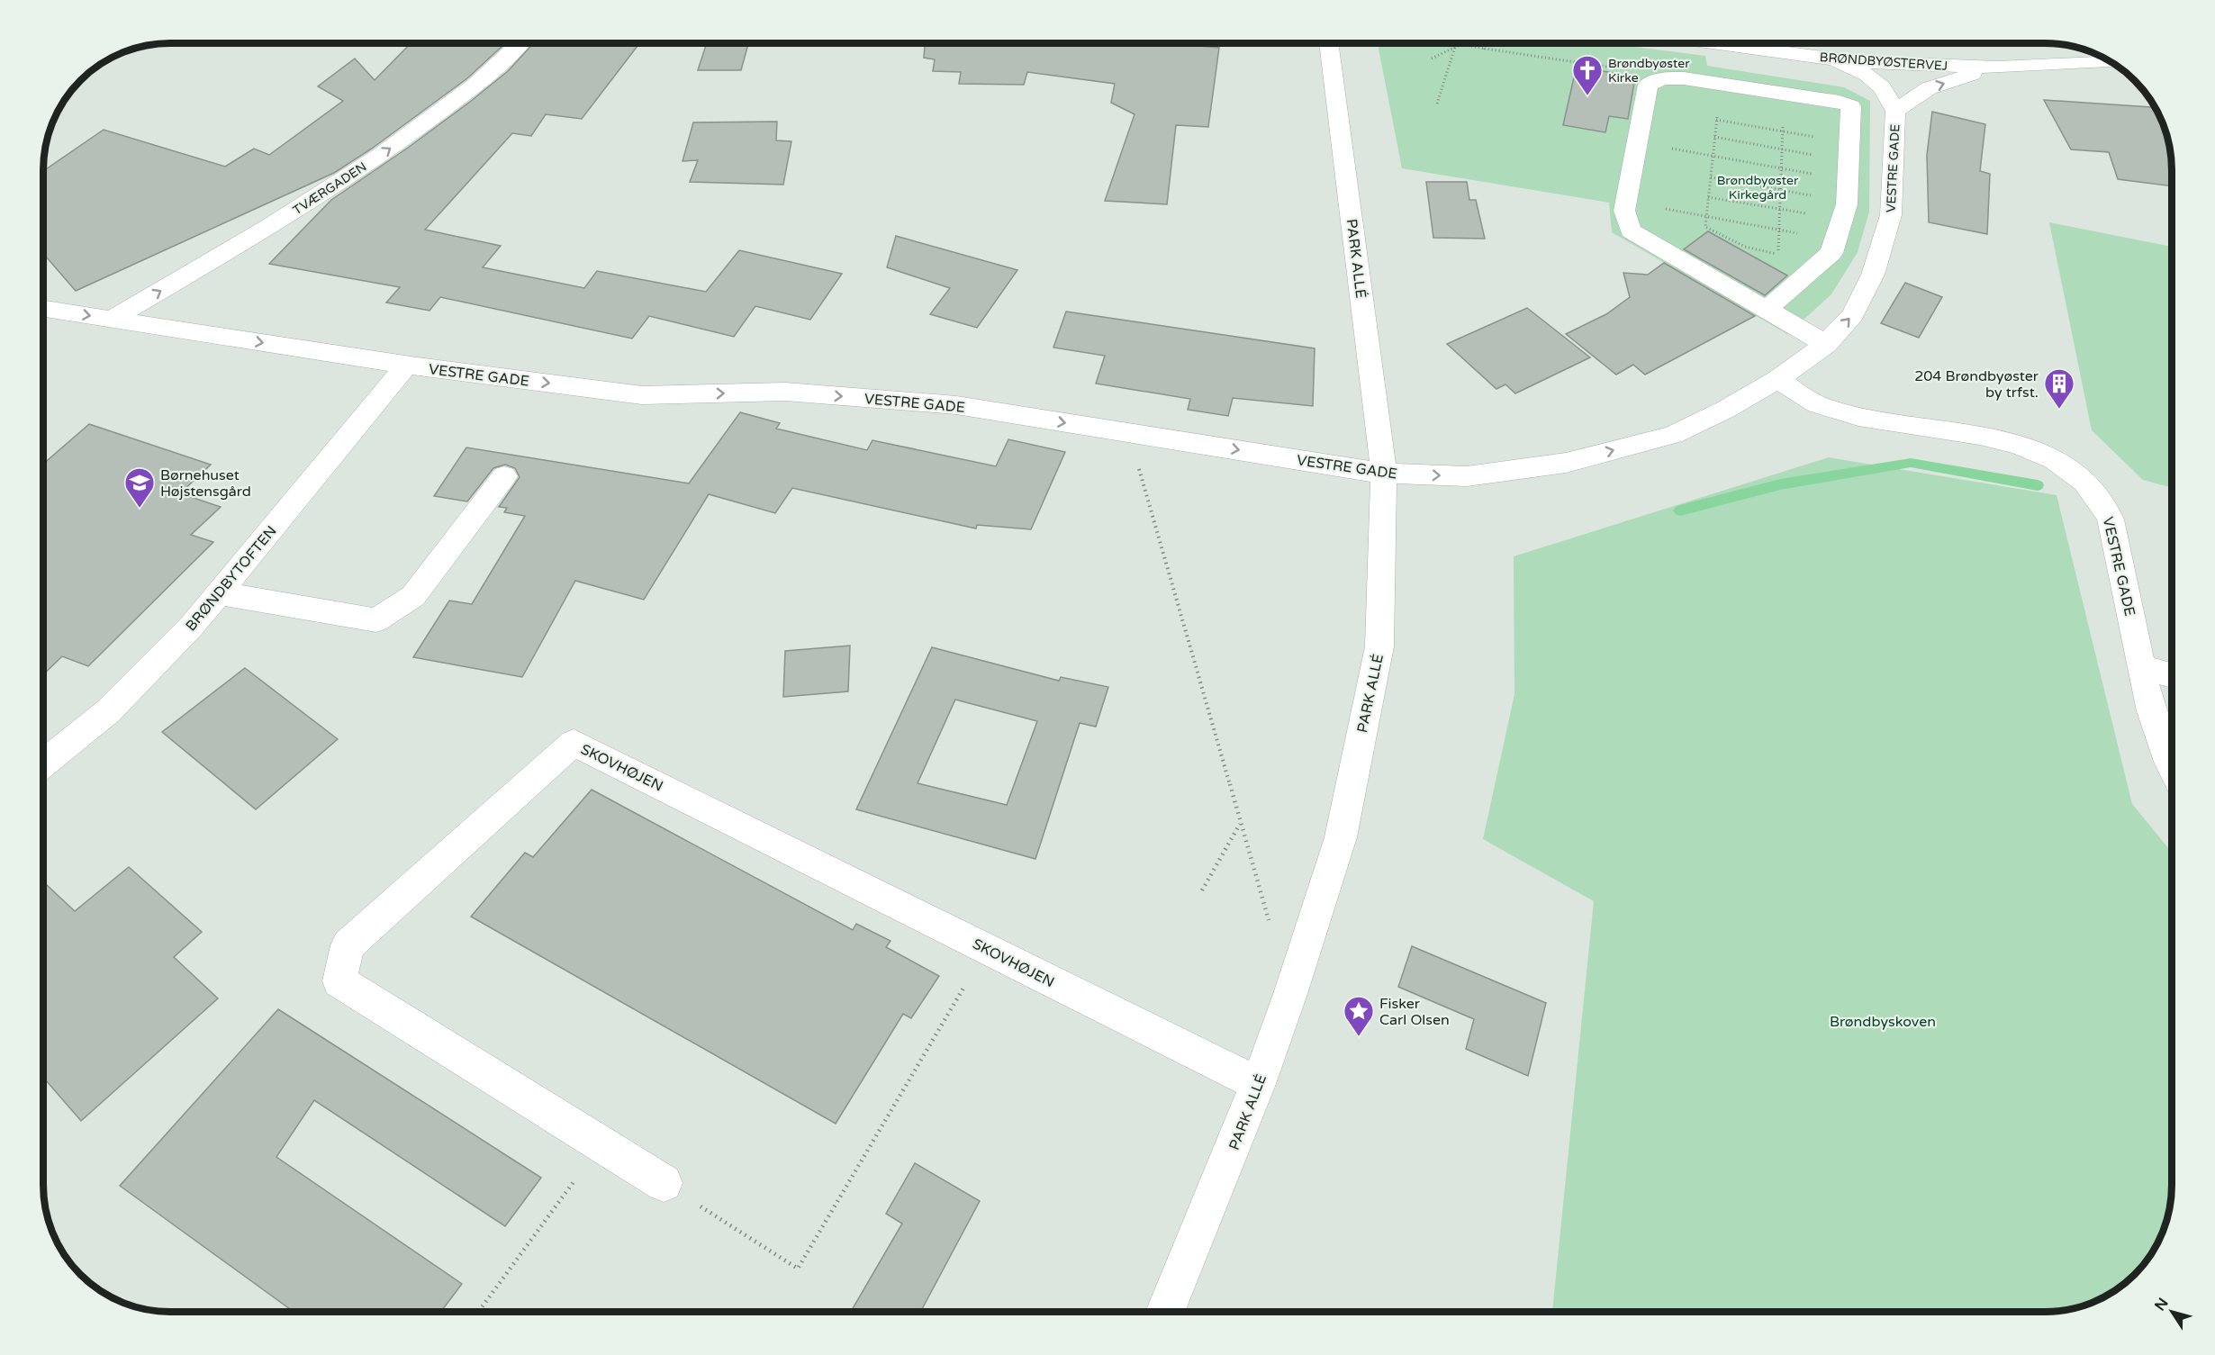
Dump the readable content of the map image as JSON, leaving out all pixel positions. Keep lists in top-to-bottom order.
{
  "streets": {
    "street": [
      "BRØNDBYØSTERVEJ",
      "VESTRE GADE",
      "TVÆRGADEN",
      "PARK ALLÉ",
      "BRØNDBYTOFTEN",
      "SKOVHØJEN"
    ]
  },
  "crossings": [
    ["BRØNDBYØSTERVEJ", "VESTRE GADE"],
    ["VESTRE GADE", "TVÆRGADEN"],
    ["VESTRE GADE", "PARK ALLÉ"],
    ["VESTRE GADE", "BRØNDBYTOFTEN"],
    ["PARK ALLÉ", "SKOVHØJEN"]
  ],
  "one_way": ["VESTRE GADE", "TVÆRGADEN"],
  "parks": ["Brøndbyøster Kirkegård", "Brøndbyskoven"],
  "places": {
    "church": ["Brøndbyøster Kirke"],
    "building": ["204 Brøndbyøster by trfst."],
    "school or university": ["Børnehuset Højstensgård"],
    "place": ["Fisker Carl Olsen"]
  },
  "north": "top left"
}
